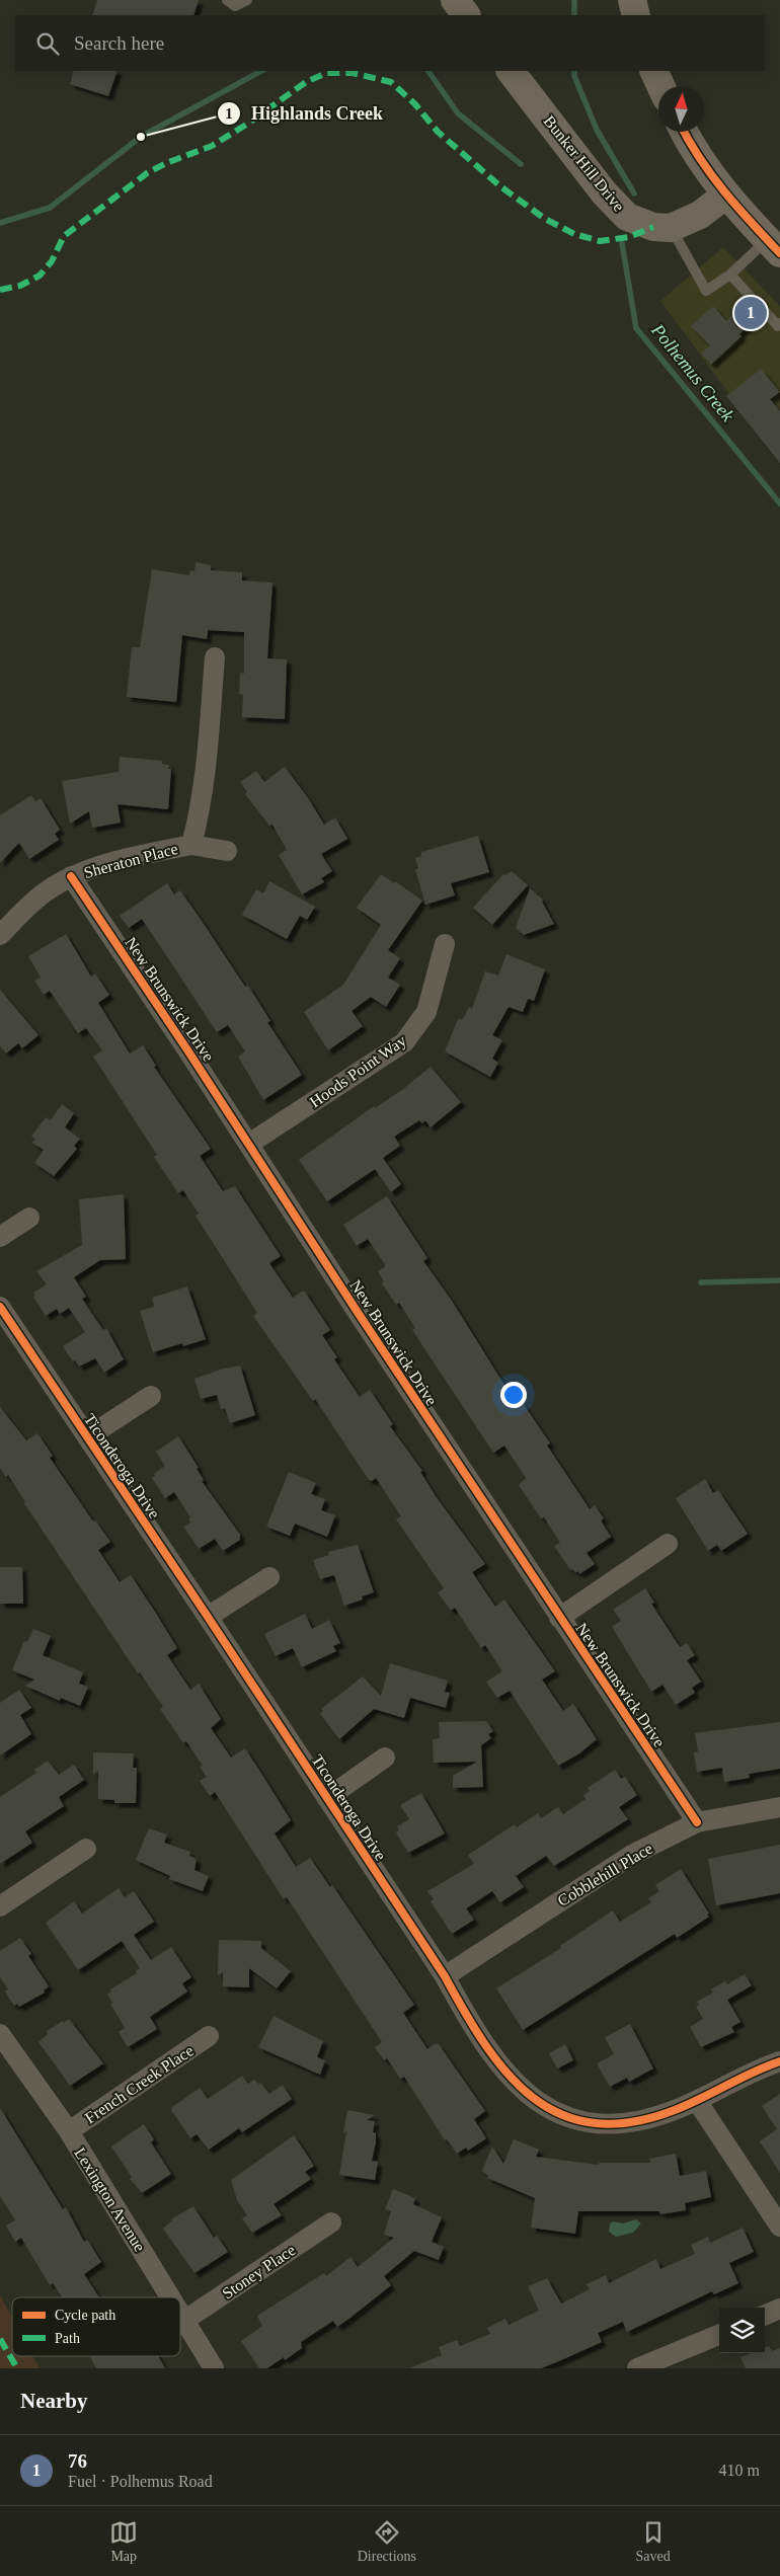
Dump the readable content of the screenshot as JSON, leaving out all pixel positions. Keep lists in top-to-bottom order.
{
  "streets": {
    "street": [
      "Bunker Hill Drive",
      "Sheraton Place",
      "New Brunswick Drive",
      "Hoods Point Way",
      "Ticonderoga Drive",
      "Cobblehill Place",
      "French Creek Place",
      "Lexington Avenue",
      "Stoney Place"
    ]
  },
  "crossings": [
    ["Sheraton Place", "New Brunswick Drive"],
    ["New Brunswick Drive", "Hoods Point Way"],
    ["New Brunswick Drive", "Cobblehill Place"],
    ["Ticonderoga Drive", "Cobblehill Place"],
    ["French Creek Place", "Lexington Avenue"],
    ["Lexington Avenue", "Stoney Place"]
  ],
  "water": ["Polhemus Creek"],
  "places": ["Highlands Creek"],
  "legend": ["Cycle path", "Path"],
  "north": "top",
  "page": {
    "search": "Search here",
    "pins": "1",
    "heading": "Nearby",
    "list": [
      {
        "mark": "1",
        "name": "76",
        "note": "Fuel · Polhemus Road",
        "value": "410 m"
      }
    ],
    "nav": ["Map", "Directions", "Saved"]
  }
}
